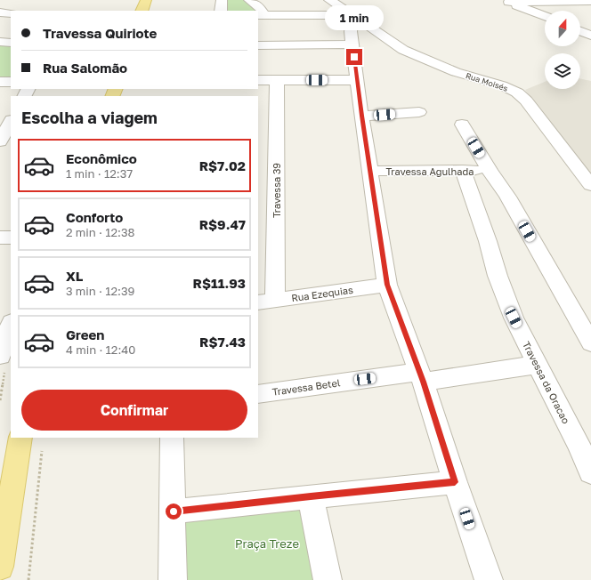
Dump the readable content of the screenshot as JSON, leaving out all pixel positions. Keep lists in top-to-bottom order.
{
  "streets": {
    "street": [
      "Rua Moisés",
      "Travessa Agulhada",
      "Travessa 39",
      "Rua Ezequias",
      "Travessa da Oracao",
      "Travessa Betel"
    ]
  },
  "crossings": [
    ["Travessa Agulhada", "Travessa da Oracao"],
    ["Travessa 39", "Rua Ezequias"],
    ["Travessa da Oracao", "Travessa Betel"]
  ],
  "parks": ["Praça Treze"],
  "north": "top",
  "page": {
    "bubble": "1 min",
    "banner": ["Travessa Quiriote", "Rua Salomão"],
    "heading": "Escolha a viagem",
    "list": [
      {
        "name": "Econômico",
        "note": "1 min · 12:37",
        "value": "R$7.02"
      },
      {
        "name": "Conforto",
        "note": "2 min · 12:38",
        "value": "R$9.47"
      },
      {
        "name": "XL",
        "note": "3 min · 12:39",
        "value": "R$11.93"
      },
      {
        "name": "Green",
        "note": "4 min · 12:40",
        "value": "R$7.43"
      }
    ],
    "buttons": "Confirmar"
  }
}
